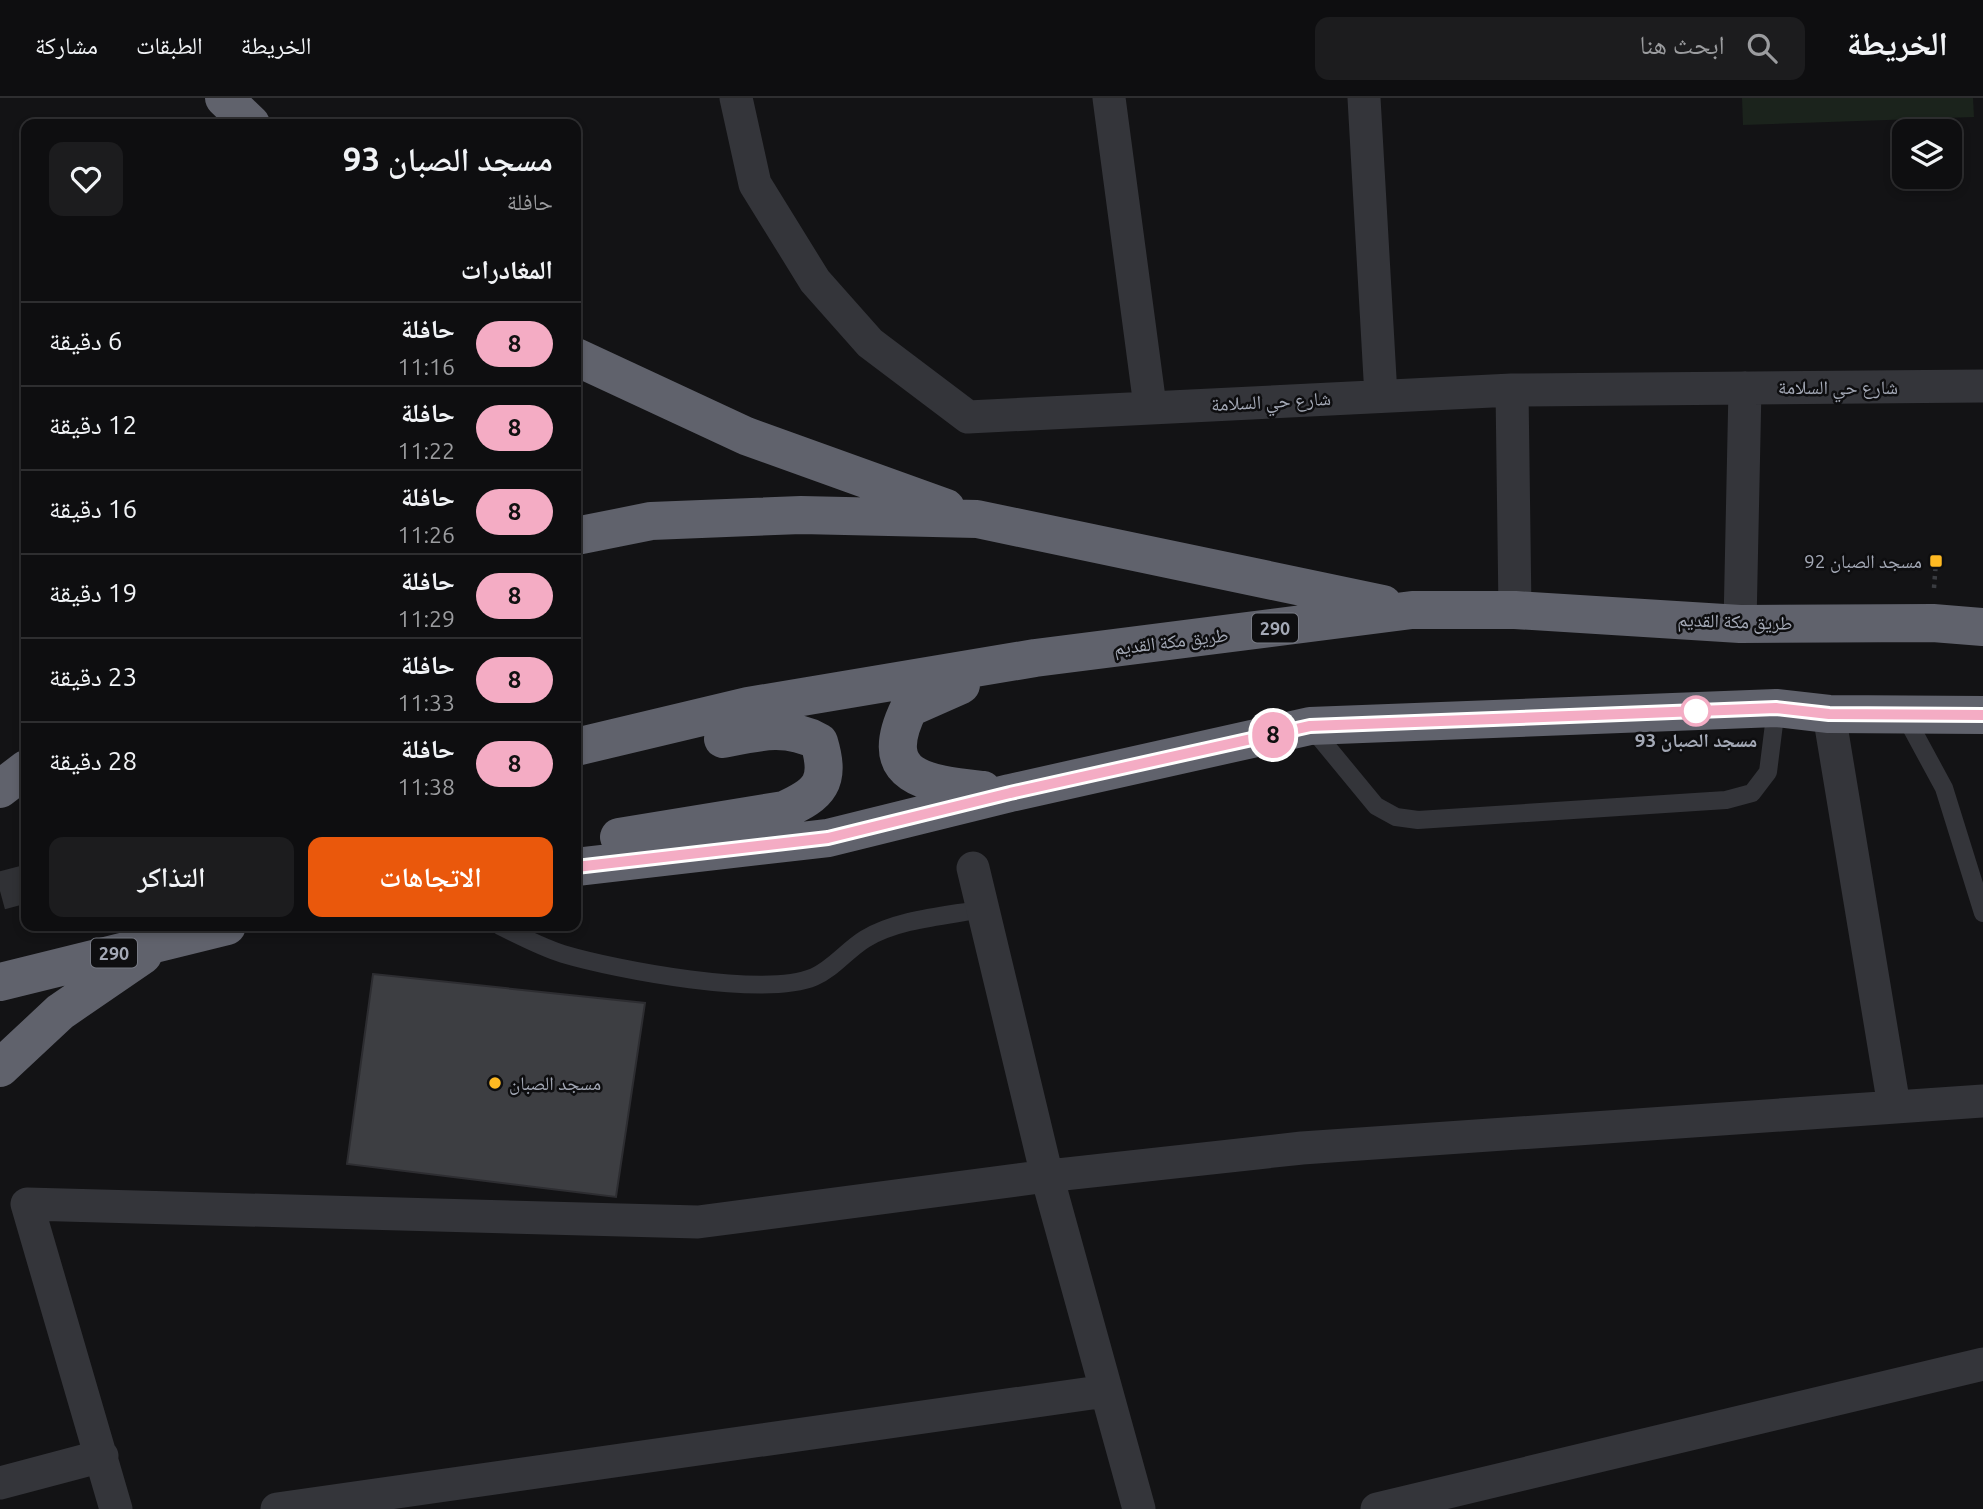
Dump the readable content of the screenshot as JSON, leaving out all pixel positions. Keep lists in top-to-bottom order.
{
  "streets": {
    "highway": ["طريق مكة القديم", "290"],
    "street": ["شارع حي السلامة"]
  },
  "places": {
    "transit": ["مسجد الصبان 92"],
    "other": ["مسجد الصبان 93", "مسجد الصبان"]
  },
  "lines": ["bus line 8"],
  "page": {
    "header": "الخريطة",
    "search": "ابحث هنا",
    "nav": ["الخريطة", "الطبقات", "مشاركة"],
    "on_map": "8",
    "heading": [
      ["مسجد الصبان 93", "حافلة"],
      "المغادرات"
    ],
    "list": [
      {
        "mark": "8",
        "name": "حافلة",
        "note": "11:16",
        "value": "6 دقيقة"
      },
      {
        "mark": "8",
        "name": "حافلة",
        "note": "11:22",
        "value": "12 دقيقة"
      },
      {
        "mark": "8",
        "name": "حافلة",
        "note": "11:26",
        "value": "16 دقيقة"
      },
      {
        "mark": "8",
        "name": "حافلة",
        "note": "11:29",
        "value": "19 دقيقة"
      },
      {
        "mark": "8",
        "name": "حافلة",
        "note": "11:33",
        "value": "23 دقيقة"
      },
      {
        "mark": "8",
        "name": "حافلة",
        "note": "11:38",
        "value": "28 دقيقة"
      }
    ],
    "buttons": ["الاتجاهات", "التذاكر"]
  }
}
